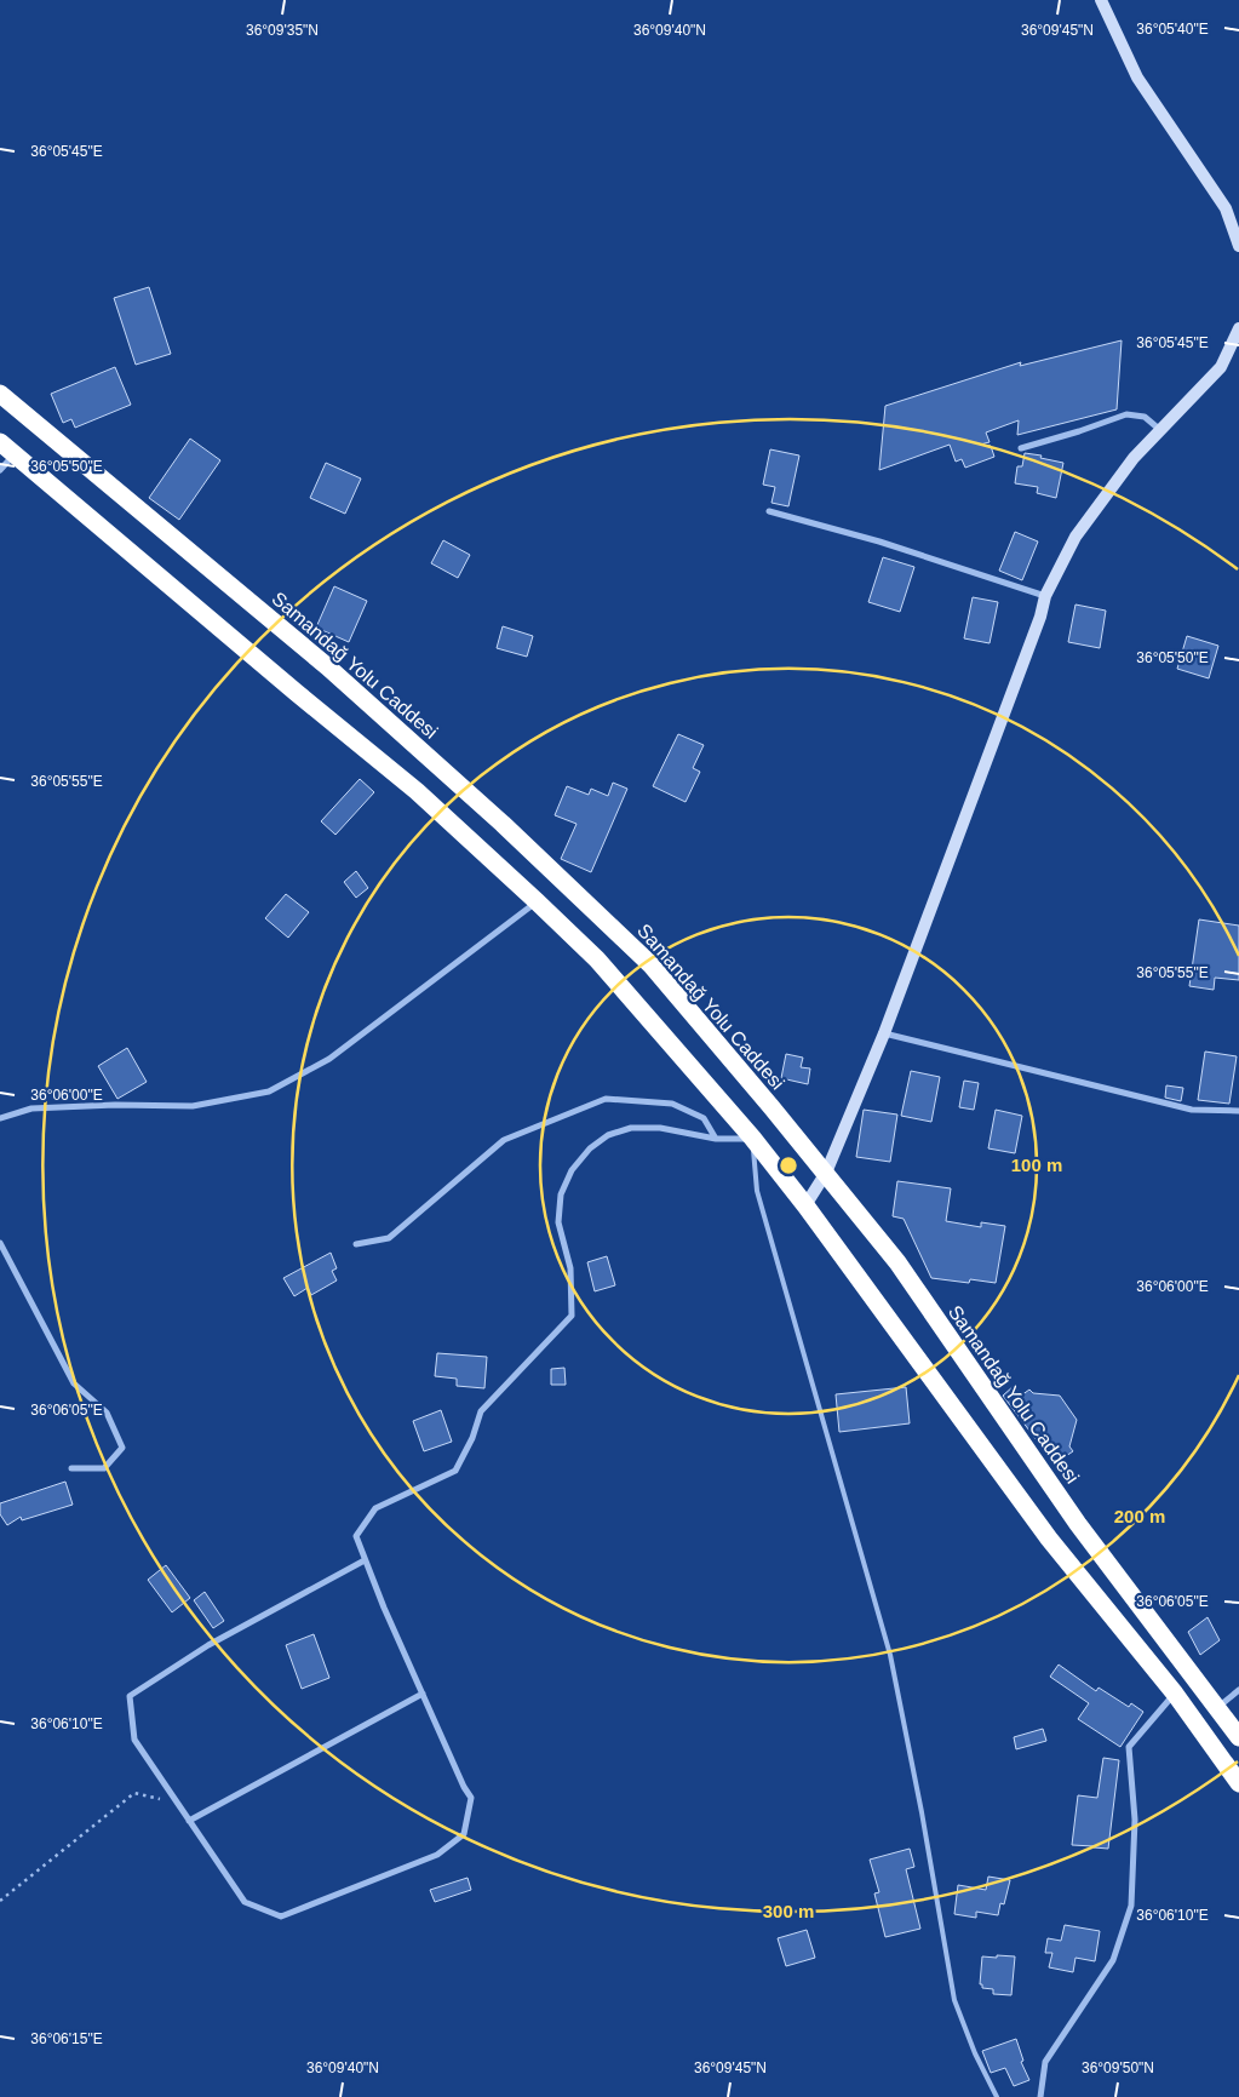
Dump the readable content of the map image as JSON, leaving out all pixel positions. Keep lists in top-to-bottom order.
{
  "streets": {
    "highway": ["Samandağ Yolu Caddesi"]
  },
  "coordinates": [
    "36°05'40\"E",
    "36°09'35\"N",
    "36°09'40\"N",
    "36°09'45\"N",
    "36°05'45\"E",
    "36°05'50\"E",
    "36°05'55\"E",
    "36°06'00\"E",
    "36°06'05\"E",
    "36°06'10\"E",
    "36°06'15\"E",
    "36°09'50\"N"
  ],
  "rings": ["100 m", "200 m", "300 m"]
}
